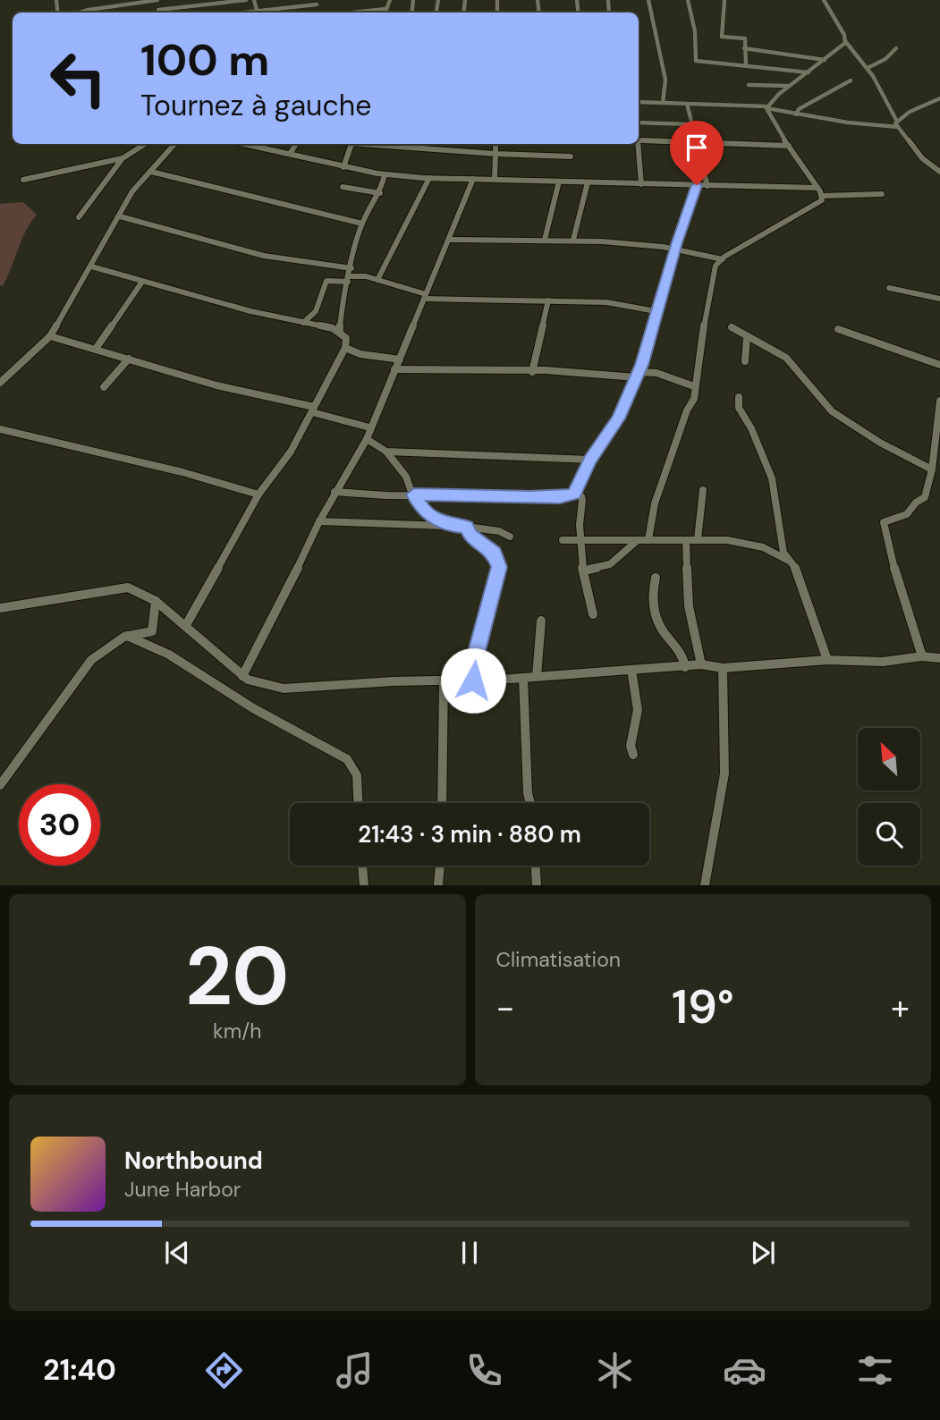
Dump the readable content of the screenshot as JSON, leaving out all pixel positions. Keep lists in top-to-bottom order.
{
  "north": "top left",
  "page": {
    "turn": ["100 m", "Tournez à gauche"],
    "limit": "30",
    "trip": "21:43 · 3 min · 880 m",
    "tile": [
      ["20", "km/h"],
      "Climatisation"
    ],
    "heat": ["−", "19°", "+"],
    "song": ["Northbound", "June Harbor"],
    "tabs": "21:40"
  }
}
